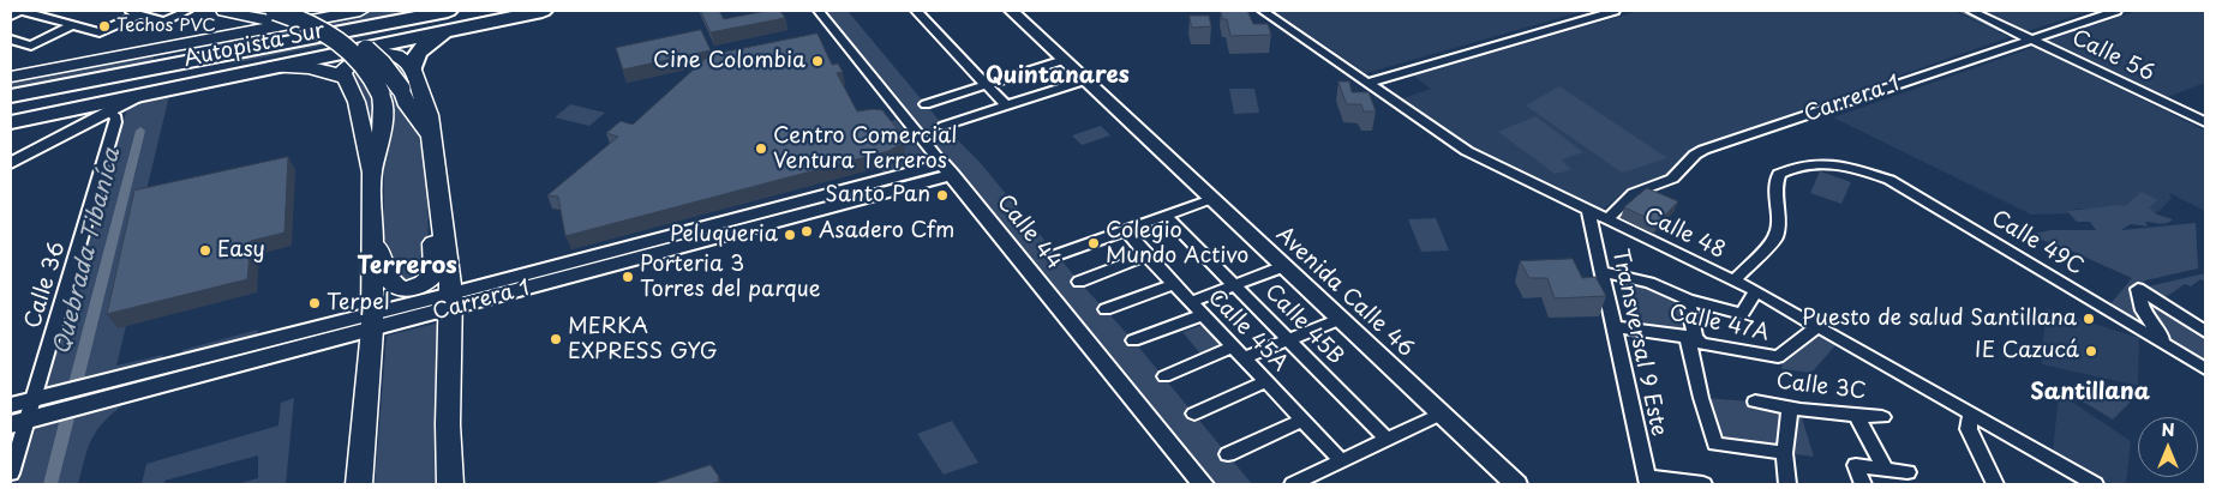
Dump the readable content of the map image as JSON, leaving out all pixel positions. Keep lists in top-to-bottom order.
{
  "streets": {
    "highway": ["Autopista Sur"],
    "street": [
      "Calle 56",
      "Carrera 1",
      "Calle 44",
      "Calle 48",
      "Calle 49C",
      "Calle 36",
      "Avenida Calle 46",
      "Calle 47A",
      "Calle 45B",
      "Calle 45A",
      "Transversal 9 Este",
      "Calle 3C"
    ]
  },
  "crossings": [
    ["Calle 56", "Carrera 1"],
    ["Carrera 1", "Calle 44"],
    ["Carrera 1", "Calle 48"],
    ["Carrera 1", "Calle 36"],
    ["Calle 48", "Calle 47A"],
    ["Calle 48", "Transversal 9 Este"],
    ["Calle 47A", "Transversal 9 Este"]
  ],
  "districts": ["Quintanares", "Terreros", "Santillana"],
  "water": ["Quebrada Tibaníca"],
  "places": [
    "Techos PVC",
    "Cine Colombia",
    "Centro Comercial Ventura Terreros",
    "Santo Pan",
    "Asadero Cfm",
    "Peluqueria",
    "Colegio Mundo Activo",
    "Easy",
    "Porteria 3 Torres del parque",
    "Terpel",
    "Puesto de salud Santillana",
    "MERKA EXPRESS GYG",
    "IE Cazucá"
  ],
  "north": "top"
}
